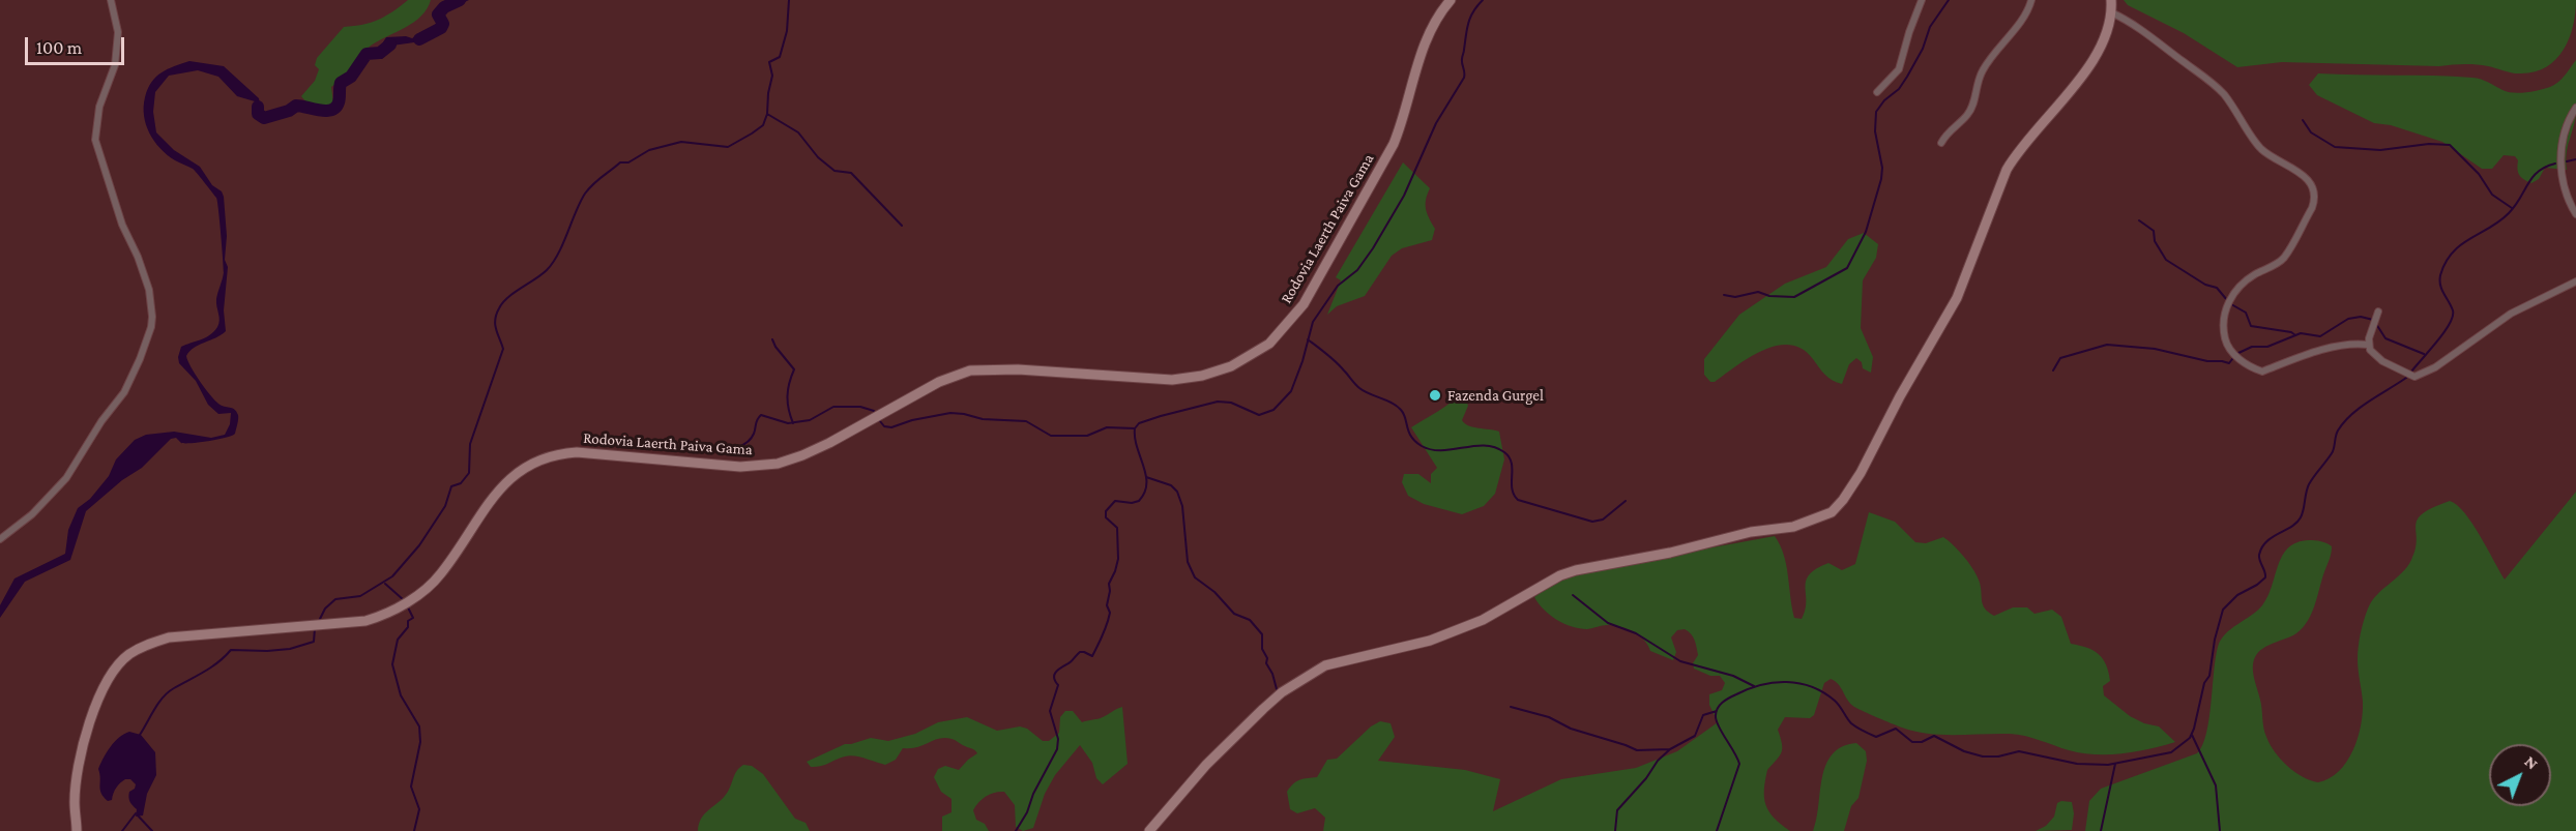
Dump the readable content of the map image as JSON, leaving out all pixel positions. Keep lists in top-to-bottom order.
{
  "streets": {
    "main road": ["Rodovia Laerth Paiva Gama"]
  },
  "places": ["Fazenda Gurgel"],
  "scale_bar": "100 m",
  "north": "top right"
}
